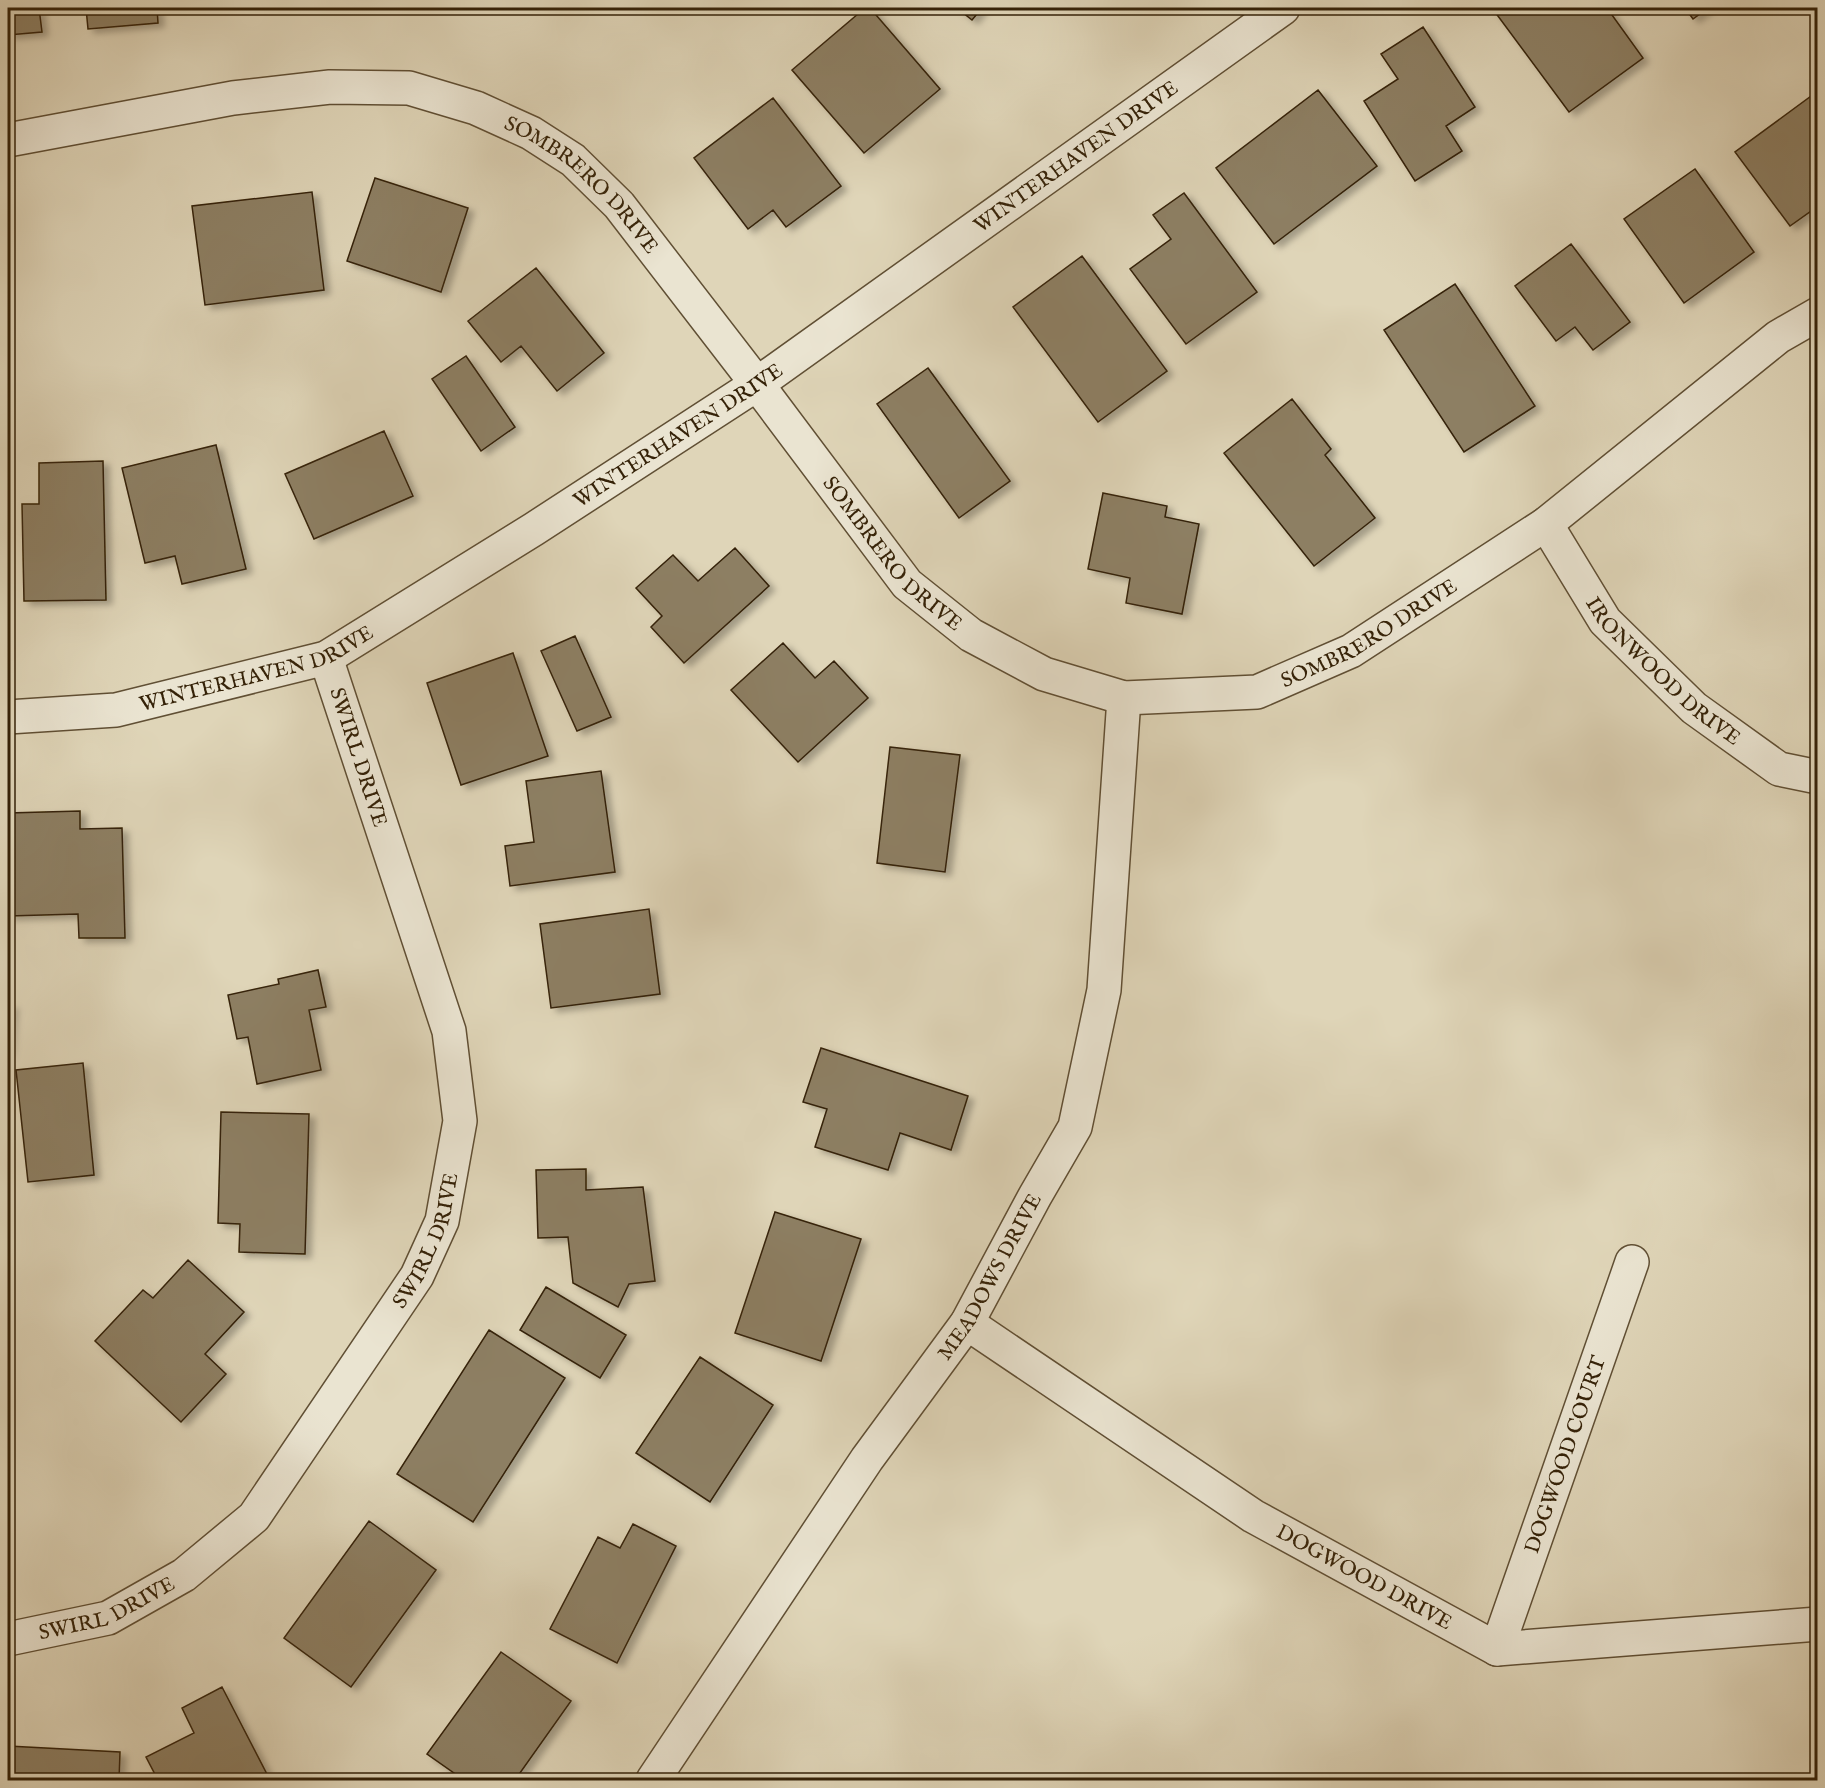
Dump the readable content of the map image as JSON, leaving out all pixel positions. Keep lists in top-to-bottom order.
{
  "streets": {
    "street": [
      "WINTERHAVEN DRIVE",
      "SOMBRERO DRIVE",
      "IRONWOOD DRIVE",
      "SWIRL DRIVE",
      "MEADOWS DRIVE",
      "DOGWOOD COURT",
      "DOGWOOD DRIVE"
    ]
  },
  "crossings": [
    ["WINTERHAVEN DRIVE", "SOMBRERO DRIVE"],
    ["WINTERHAVEN DRIVE", "SWIRL DRIVE"],
    ["SOMBRERO DRIVE", "IRONWOOD DRIVE"],
    ["SOMBRERO DRIVE", "MEADOWS DRIVE"],
    ["MEADOWS DRIVE", "DOGWOOD DRIVE"],
    ["DOGWOOD COURT", "DOGWOOD DRIVE"]
  ]
}
